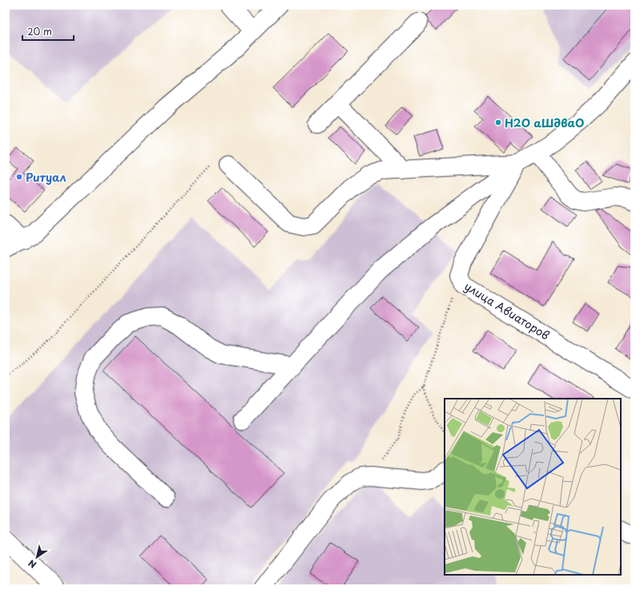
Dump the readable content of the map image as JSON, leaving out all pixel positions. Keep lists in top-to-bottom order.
{
  "streets": {
    "street": ["улица Авиаторов"]
  },
  "places": ["H2O аШдваО", "Ритуал"],
  "scale_bar": "20 m",
  "north": "bottom left"
}
